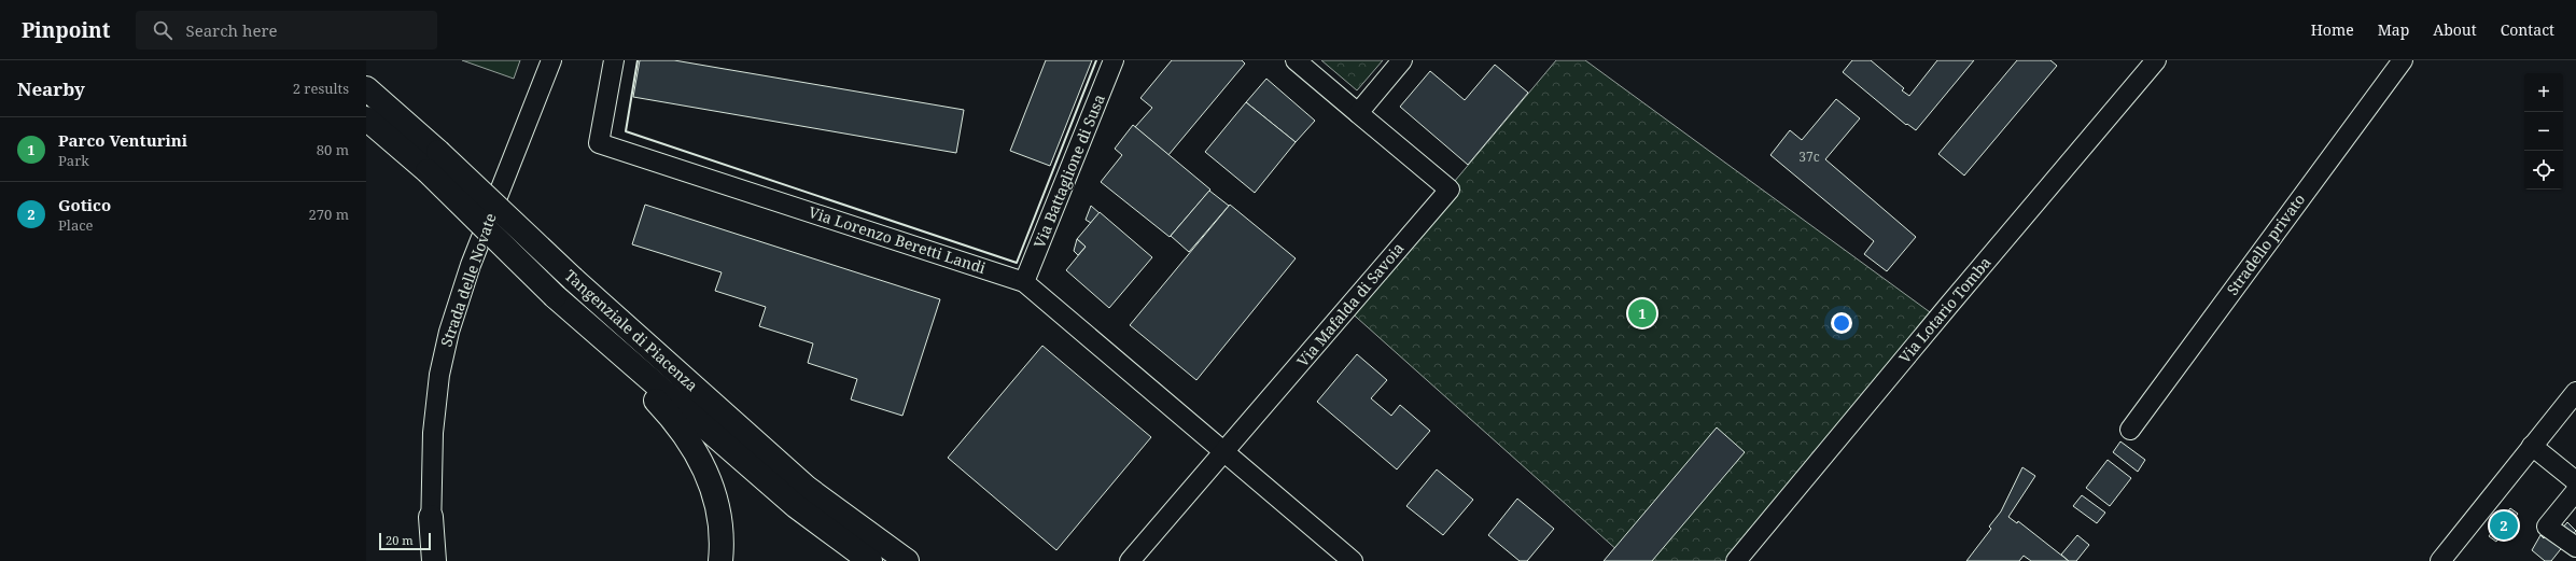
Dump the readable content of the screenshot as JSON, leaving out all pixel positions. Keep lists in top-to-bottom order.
{
  "streets": {
    "highway": ["Tangenziale di Piacenza"],
    "street": [
      "Via Battaglione di Susa",
      "Via Lorenzo Beretti Landi",
      "Stradello privato",
      "Strada delle Novate",
      "Via Mafalda di Savoia",
      "Via Lotario Tomba"
    ]
  },
  "crossings": [
    ["Via Battaglione di Susa", "Via Lorenzo Beretti Landi"],
    ["Via Lorenzo Beretti Landi", "Via Mafalda di Savoia"]
  ],
  "house_numbers": ["37c"],
  "scale_bar": "20 m",
  "page": {
    "header": "Pinpoint",
    "search": "Search here",
    "nav": [
      "Home",
      "Map",
      "About",
      "Contact"
    ],
    "heading": ["Nearby", "2 results"],
    "map_buttons": ["+", "−"],
    "list": [
      {
        "mark": "1",
        "name": "Parco Venturini",
        "note": "Park",
        "value": "80 m"
      },
      {
        "mark": "2",
        "name": "Gotico",
        "note": "Place",
        "value": "270 m"
      }
    ],
    "pins": ["1", "2"],
    "scale": "20 m"
  }
}
